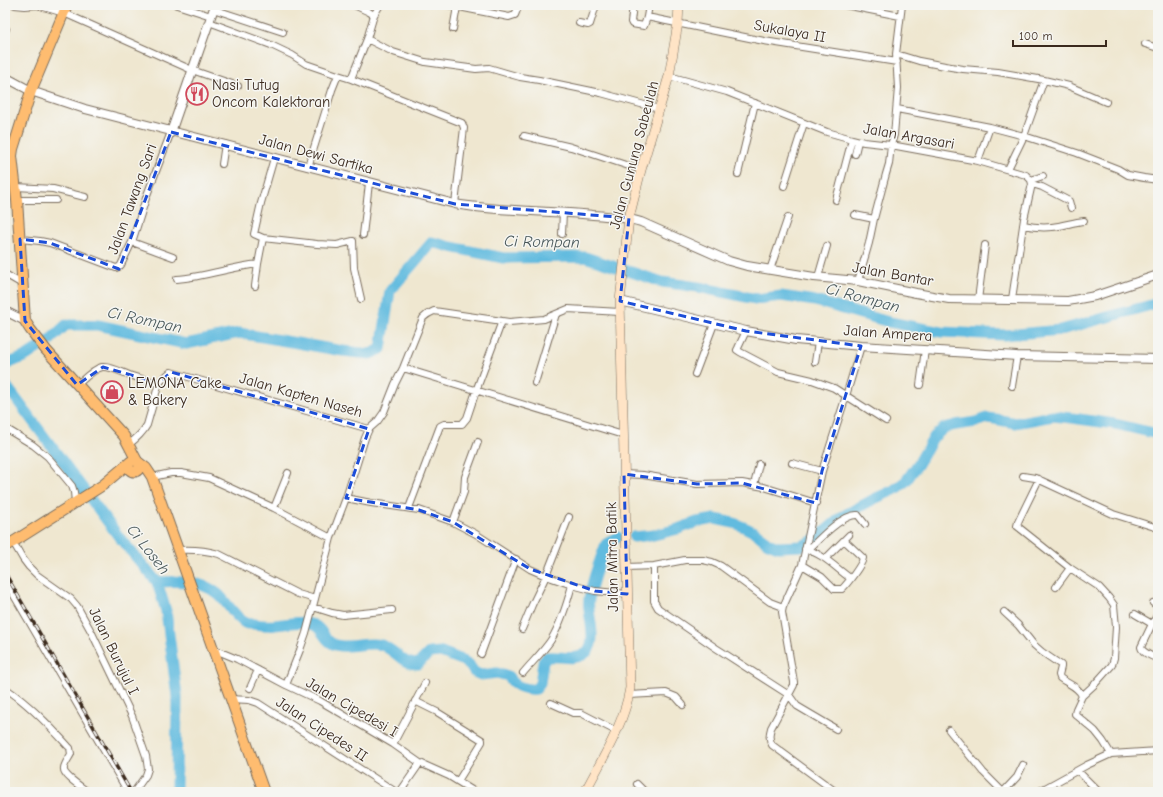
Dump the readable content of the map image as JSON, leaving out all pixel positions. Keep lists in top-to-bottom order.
{
  "streets": {
    "main road": ["Jalan Gunung Sabeulah", "Jalan Mitra Batik"],
    "street": [
      "Sukalaya II",
      "Jalan Argasari",
      "Jalan Dewi Sartika",
      "Jalan Tawang Sari",
      "Jalan Bantar",
      "Jalan Ampera",
      "Jalan Kapten Naseh",
      "Jalan Burujul I",
      "Jalan Cipedesi I",
      "Jalan Cipedes II"
    ]
  },
  "crossings": [
    ["Sukalaya II", "Jalan Gunung Sabeulah"],
    ["Jalan Argasari", "Jalan Gunung Sabeulah"],
    ["Jalan Dewi Sartika", "Jalan Gunung Sabeulah"],
    ["Jalan Dewi Sartika", "Jalan Tawang Sari"],
    ["Jalan Dewi Sartika", "Jalan Bantar"],
    ["Jalan Gunung Sabeulah", "Jalan Bantar"],
    ["Jalan Gunung Sabeulah", "Jalan Ampera"],
    ["Jalan Gunung Sabeulah", "Jalan Kapten Naseh"],
    ["Jalan Gunung Sabeulah", "Jalan Mitra Batik"],
    ["Jalan Kapten Naseh", "Jalan Mitra Batik"],
    ["Jalan Kapten Naseh", "Jalan Cipedesi I"]
  ],
  "water": ["Ci Rompan", "Ci Loseh"],
  "places": {
    "restaurant": ["Nasi Tutug Oncom Kalektoran"],
    "shop": ["LEMONA Cake & Bakery"]
  },
  "scale_bar": "100 m"
}
